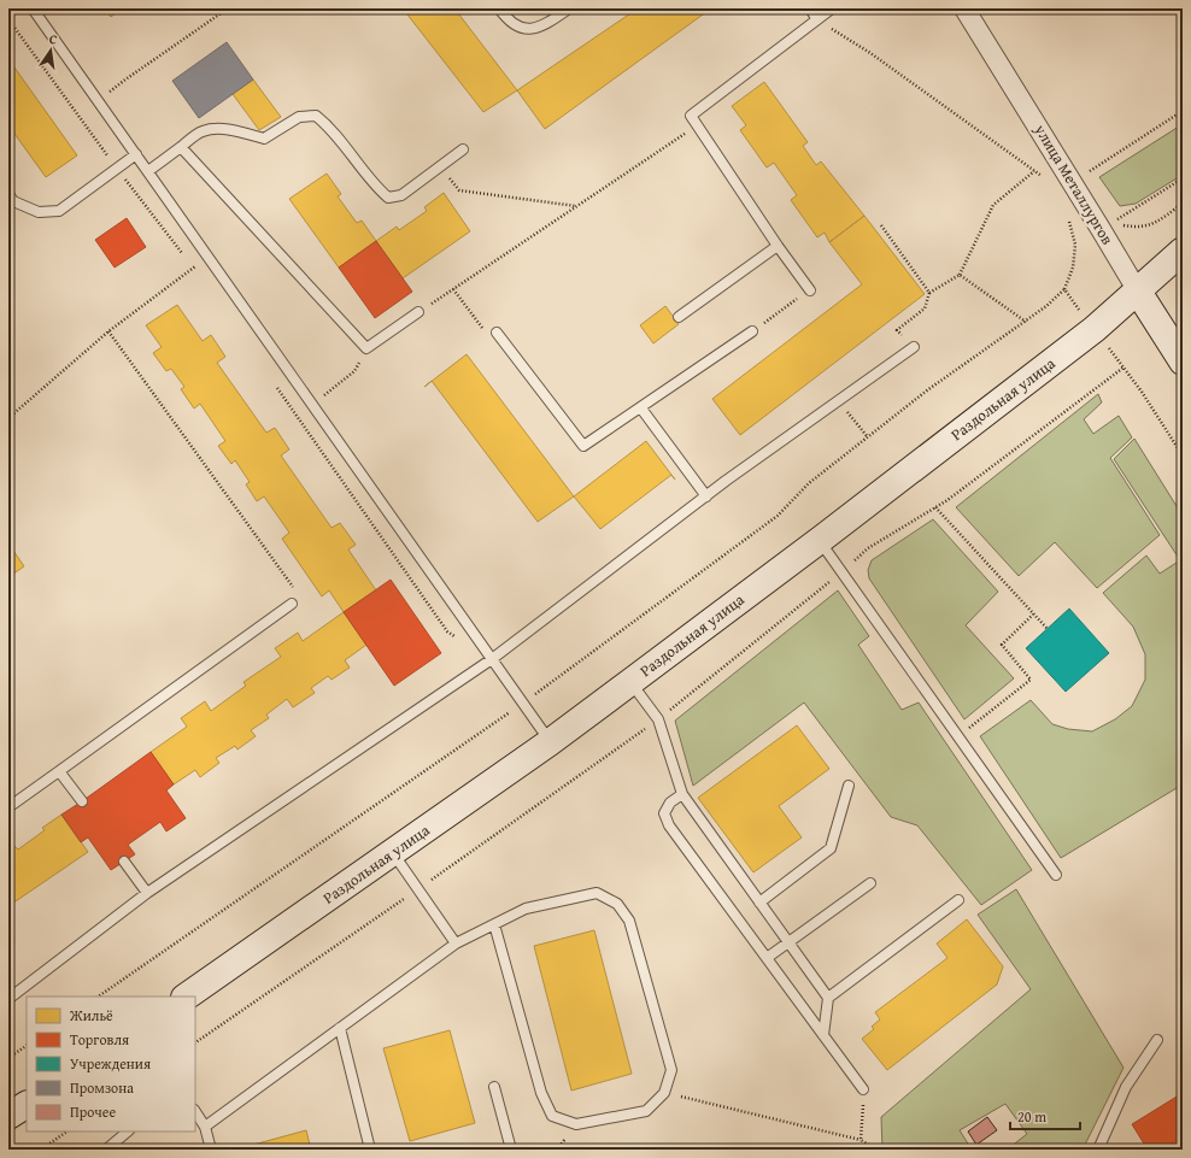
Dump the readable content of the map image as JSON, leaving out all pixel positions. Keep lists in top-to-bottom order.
{
  "streets": {
    "main road": ["улица Металлургов", "Раздольная улица"]
  },
  "crossings": [
    ["улица Металлургов", "Раздольная улица"]
  ],
  "legend": [
    "Жильё",
    "Торговля",
    "Учреждения",
    "Промзона",
    "Прочее"
  ],
  "scale_bar": "20 m",
  "north": "top"
}
